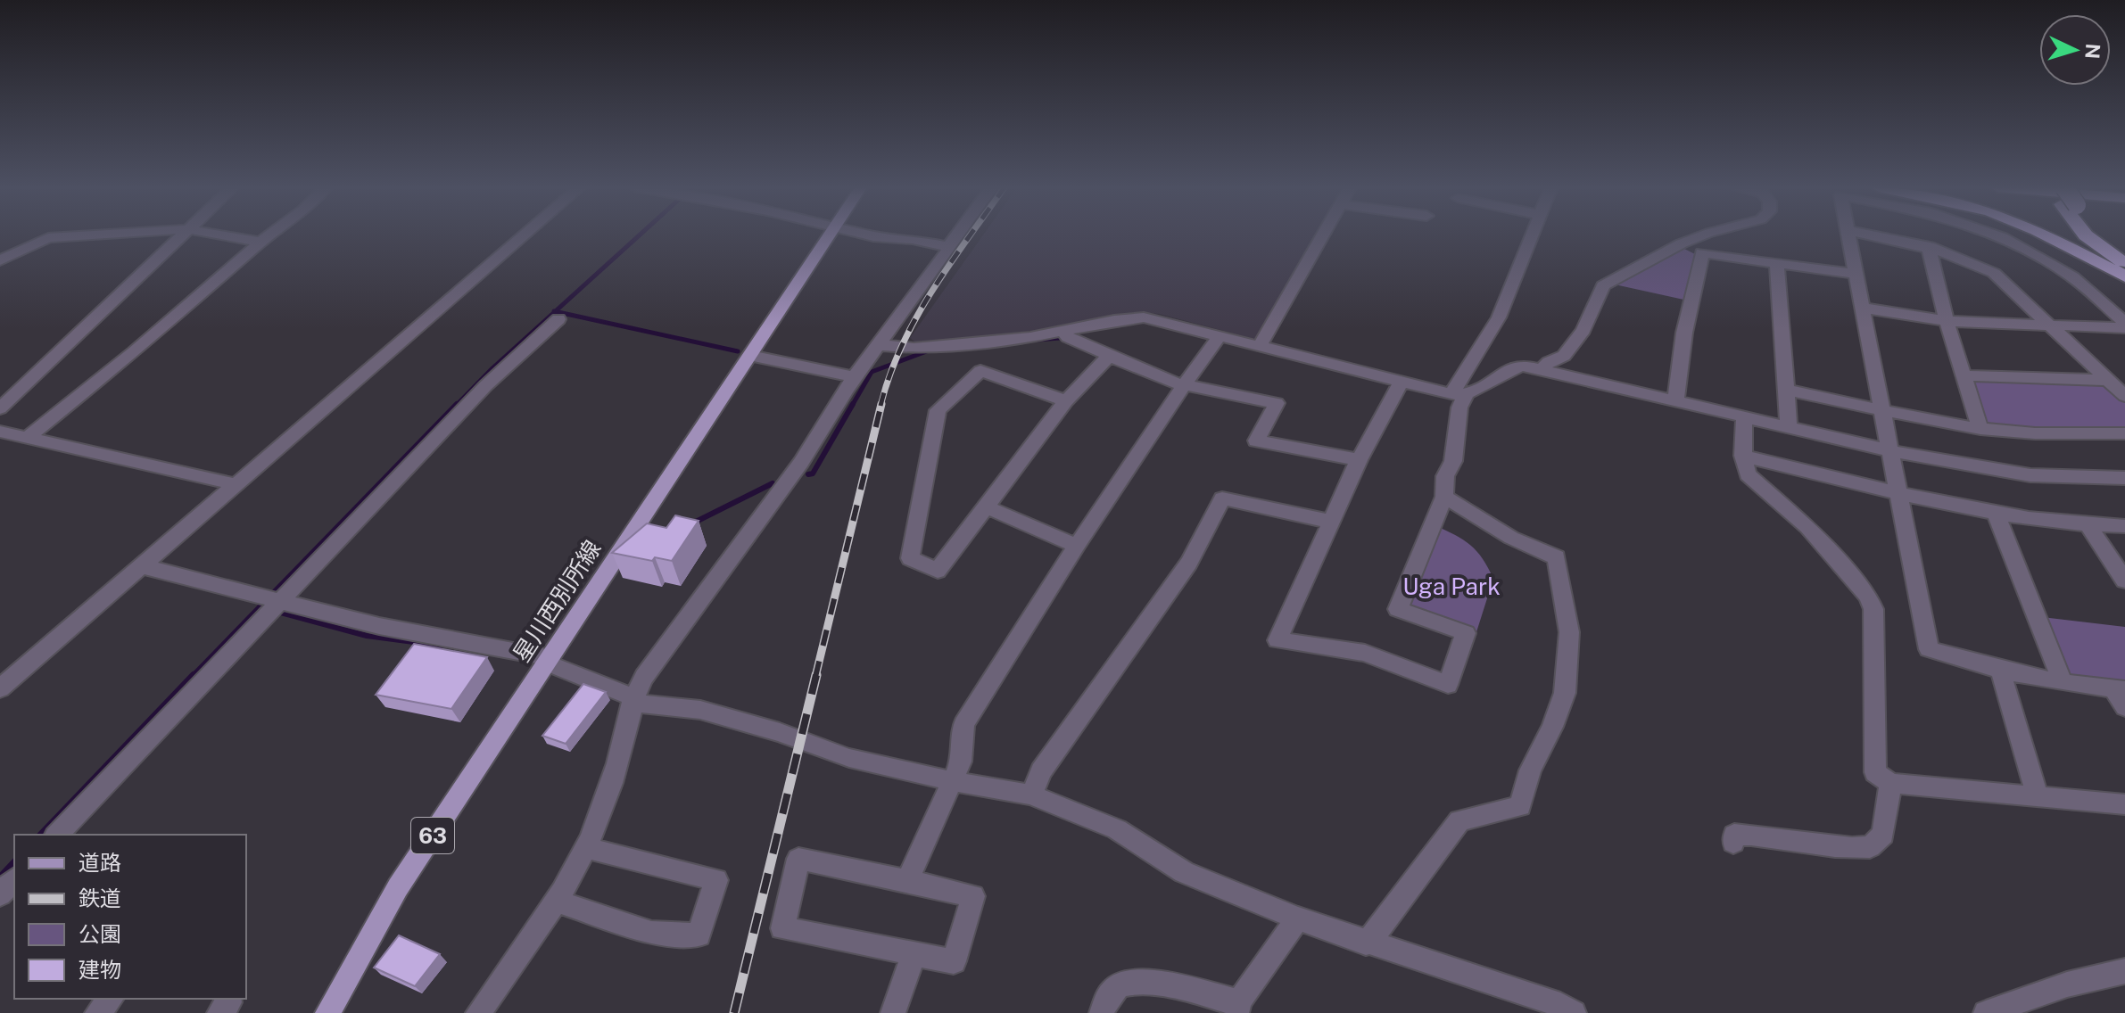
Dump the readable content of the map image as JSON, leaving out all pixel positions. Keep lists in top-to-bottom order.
{
  "streets": {
    "main road": ["星川西別所線", "63"]
  },
  "parks": ["Uga Park"],
  "legend": [
    "道路",
    "鉄道",
    "公園",
    "建物"
  ],
  "north": "right"
}
